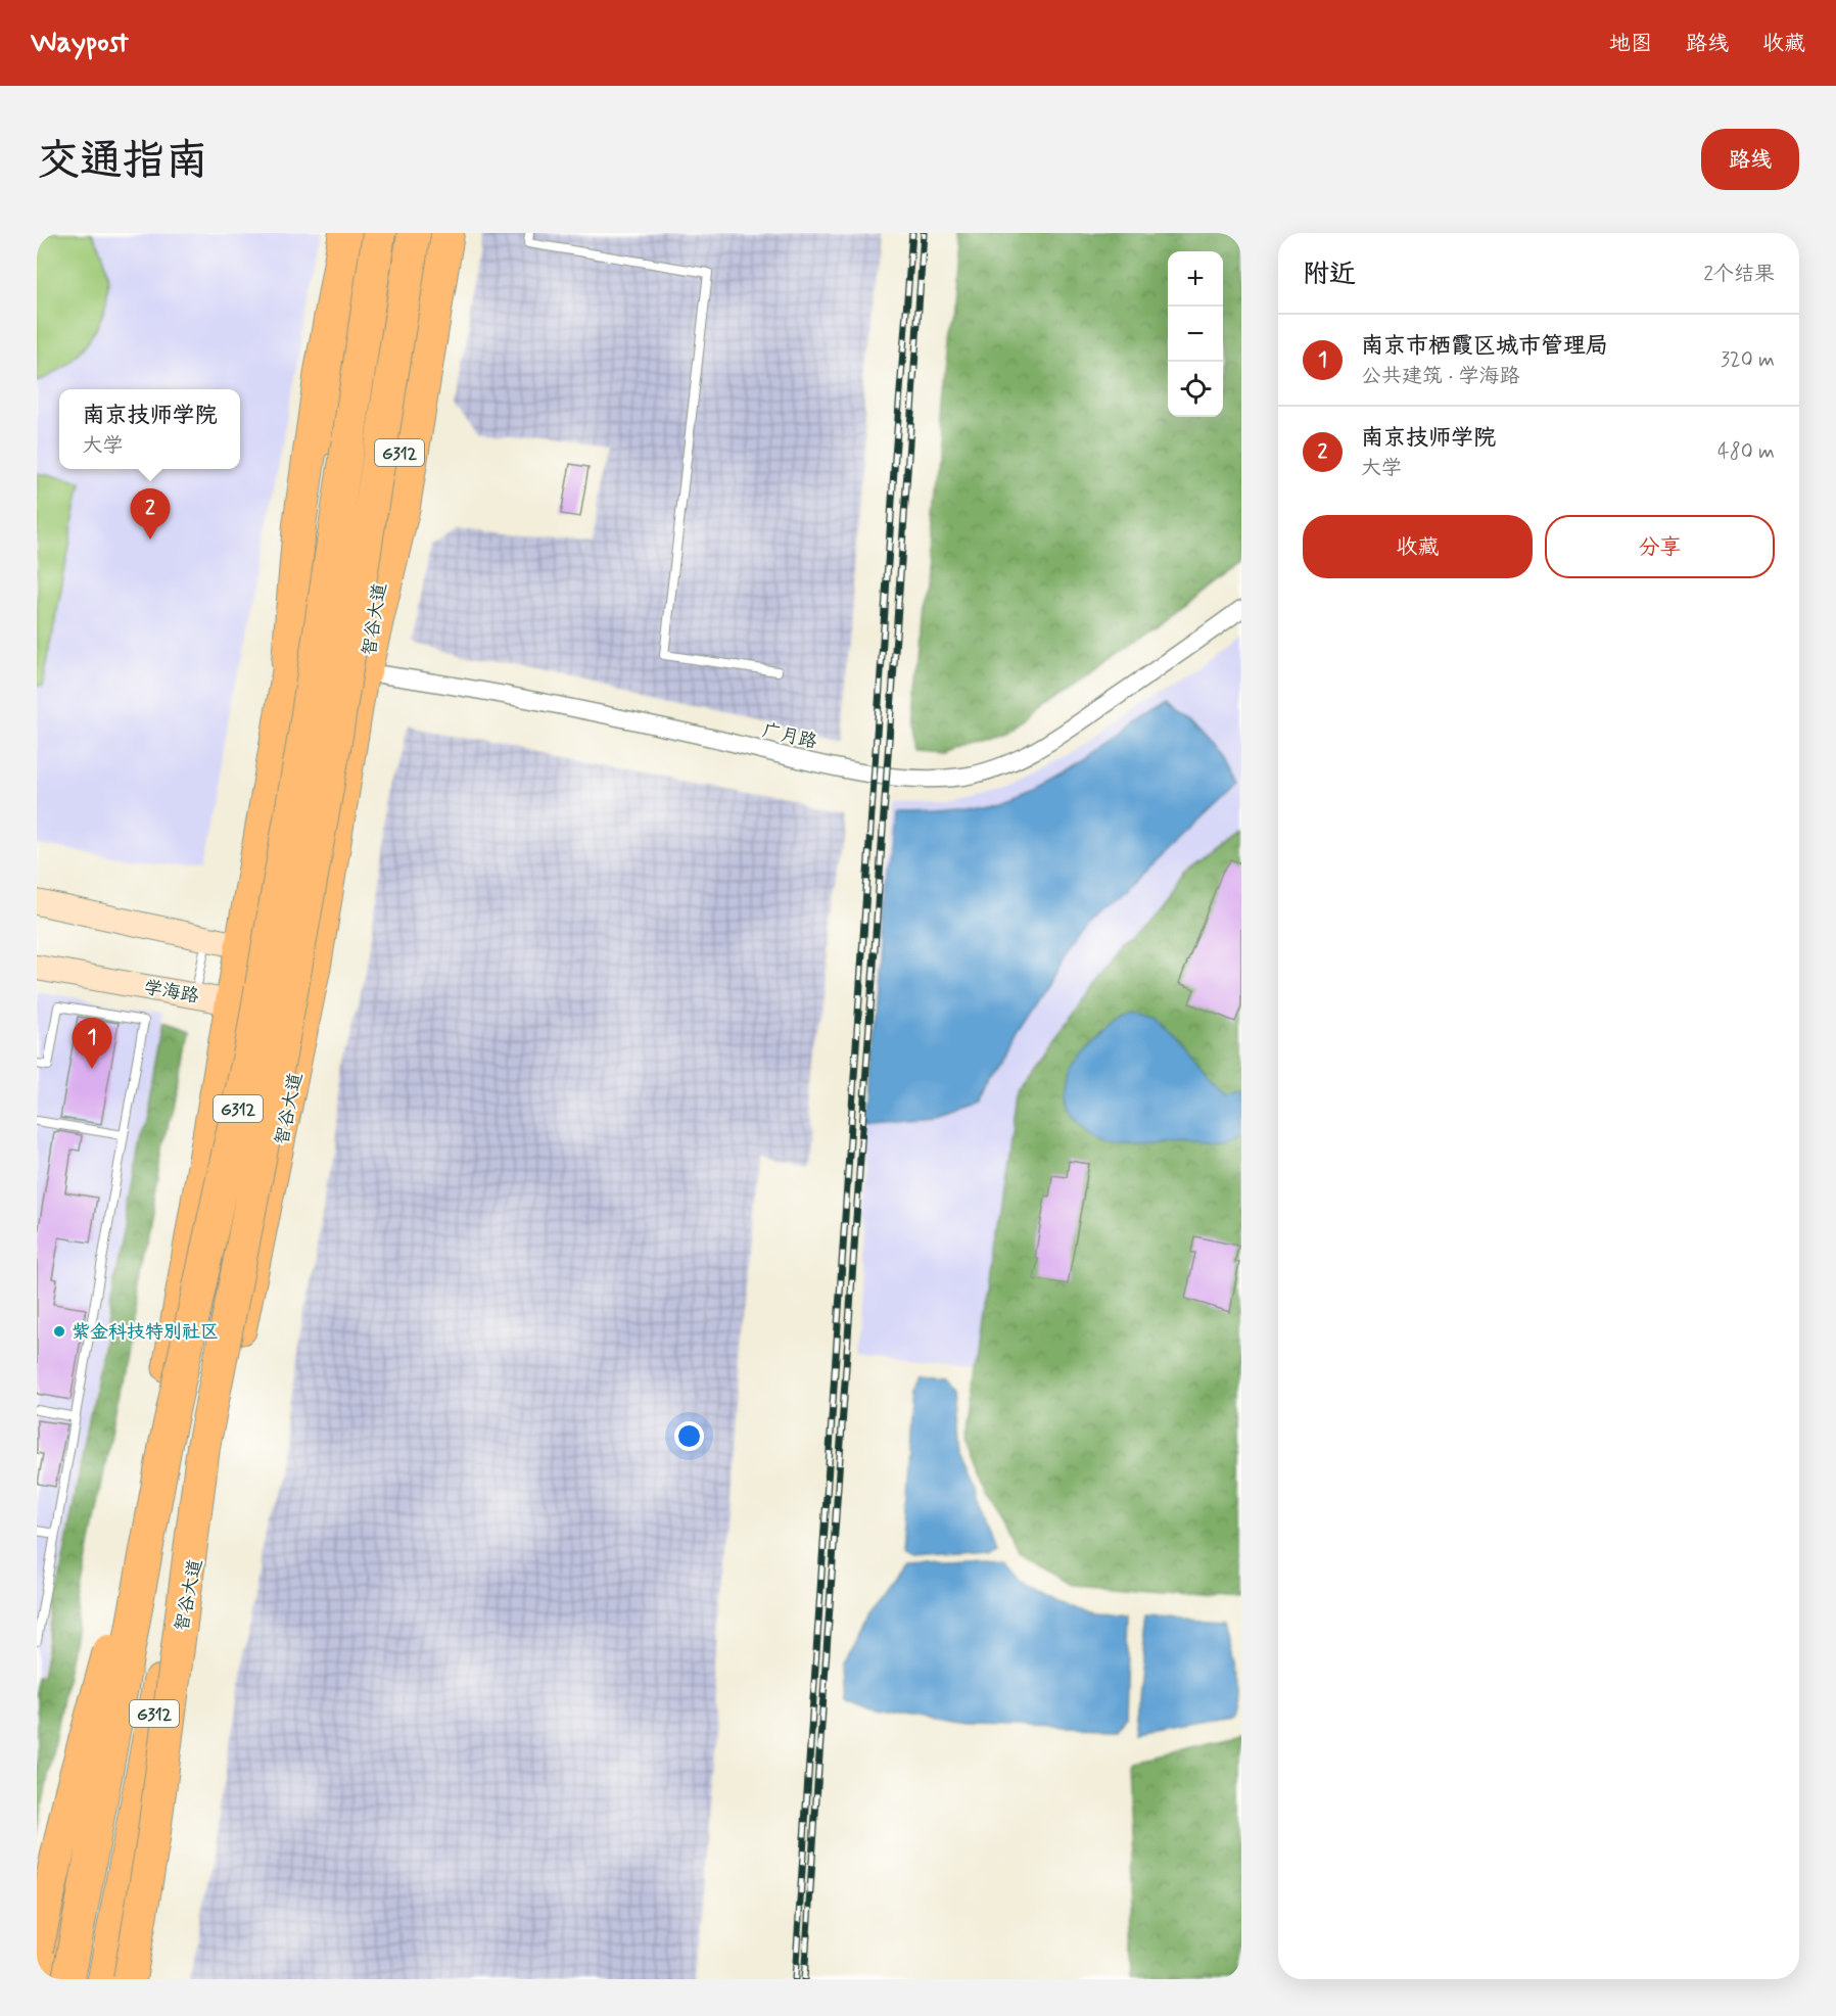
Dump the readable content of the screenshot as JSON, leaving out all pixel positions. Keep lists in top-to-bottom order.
{
  "streets": {
    "highway": ["G312", "智谷大道"],
    "main road": ["学海路"],
    "street": ["广月路"]
  },
  "crossings": [
    ["G312", "广月路"],
    ["G312", "学海路"],
    ["智谷大道", "广月路"],
    ["智谷大道", "学海路"]
  ],
  "places": ["紫金科技特别社区"],
  "page": {
    "header": "Waypost",
    "nav": ["地图", "路线", "收藏"],
    "buttons": [
      "路线",
      ["收藏", "分享"]
    ],
    "title": "交通指南",
    "heading": ["附近", "2个结果"],
    "map_buttons": ["+", "−"],
    "list": [
      {
        "mark": "1",
        "name": "南京市栖霞区城市管理局",
        "note": "公共建筑 · 学海路",
        "value": "320 m"
      },
      {
        "mark": "2",
        "name": "南京技师学院",
        "note": "大学",
        "value": "480 m"
      }
    ],
    "popup": ["南京技师学院", "大学"],
    "pins": ["2", "1"]
  }
}
